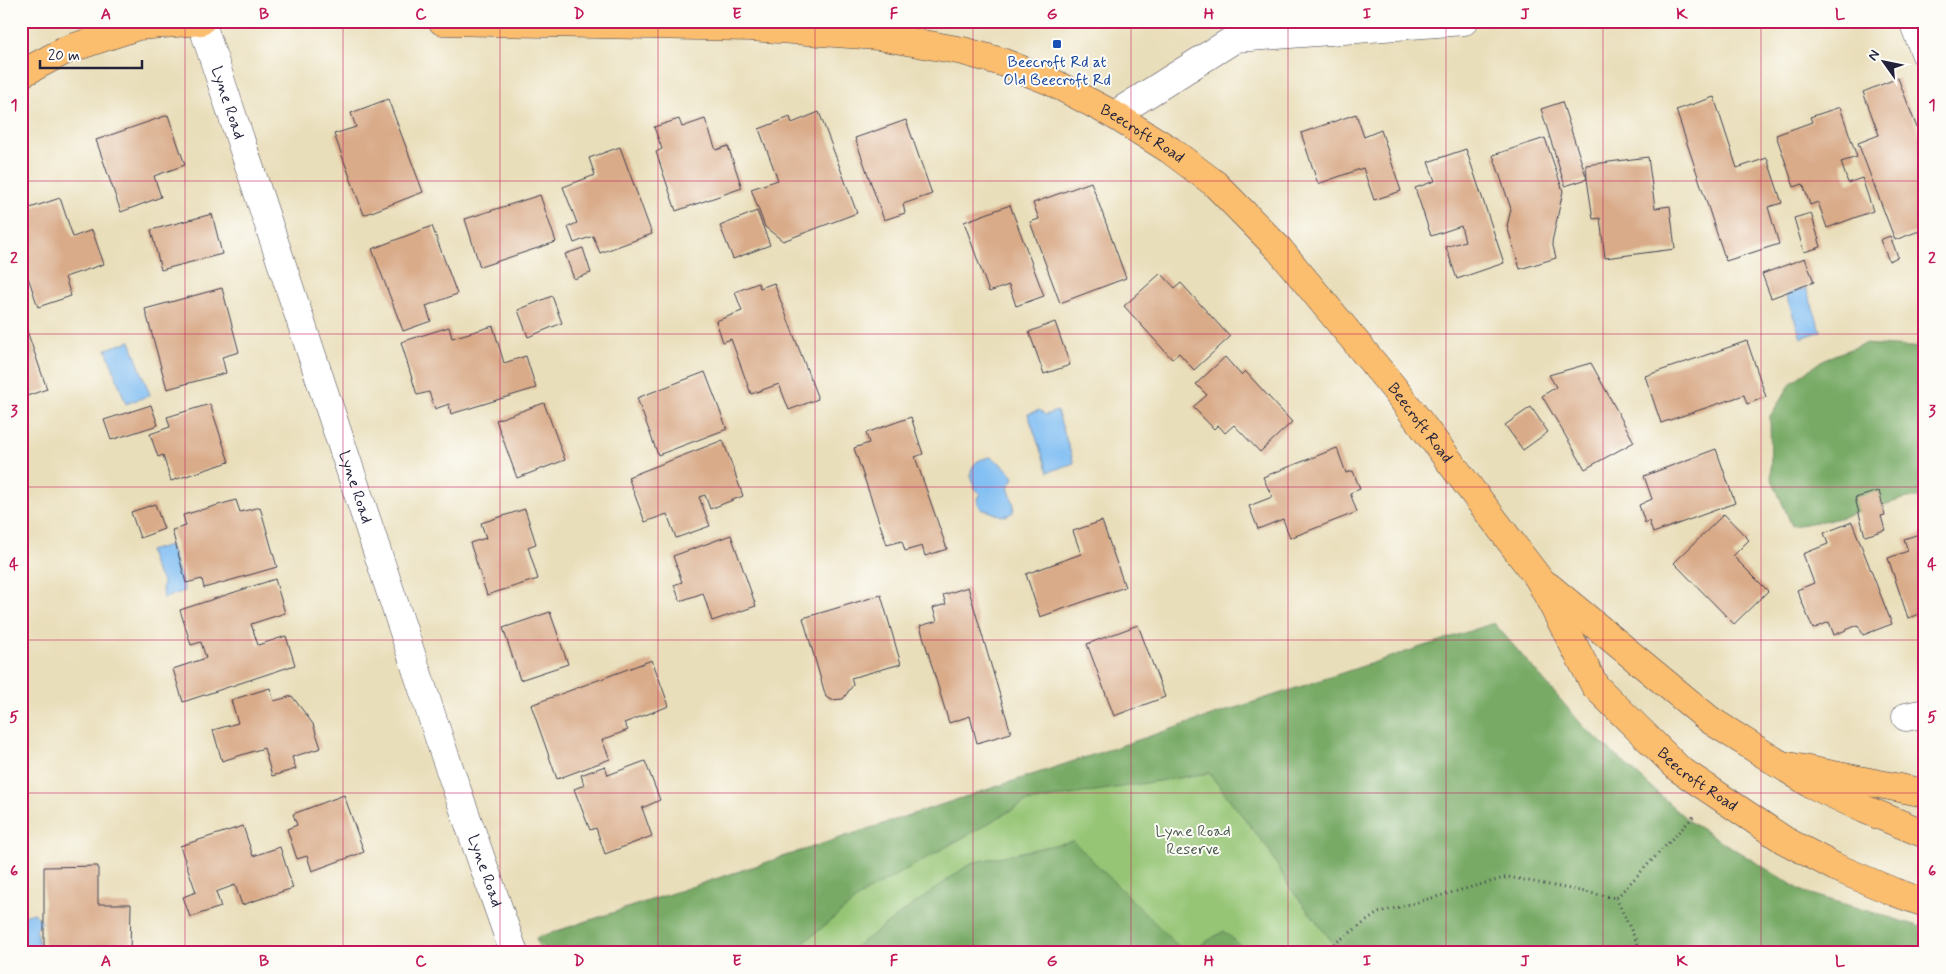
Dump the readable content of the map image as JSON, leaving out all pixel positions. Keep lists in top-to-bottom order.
{
  "streets": {
    "main road": ["Beecroft Road"],
    "street": ["Lyne Road"]
  },
  "parks": ["Lyne Road Reserve"],
  "places": {
    "transit": ["Beecroft Rd at Old Beecroft Rd"]
  },
  "scale_bar": "20 m",
  "north": "top left",
  "grid": {
    "columns": [
      "A",
      "B",
      "C",
      "D",
      "E",
      "F",
      "G",
      "H",
      "I",
      "J",
      "K",
      "L"
    ],
    "rows": [
      "1",
      "2",
      "3",
      "4",
      "5",
      "6"
    ]
  }
}
